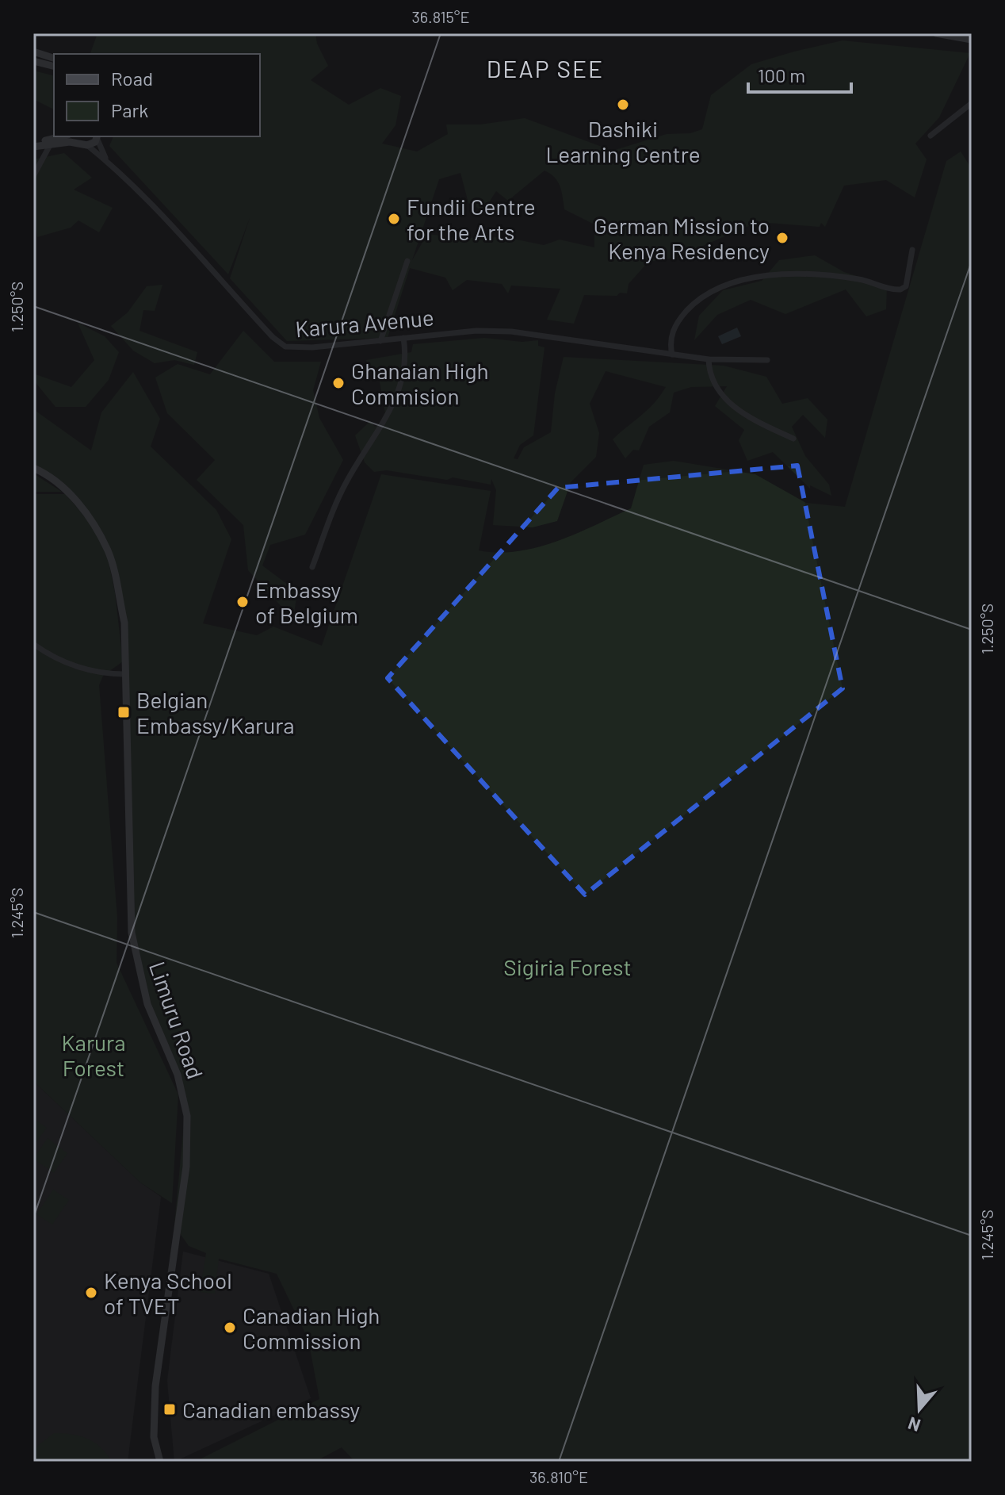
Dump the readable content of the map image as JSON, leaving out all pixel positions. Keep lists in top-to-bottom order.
{
  "streets": {
    "main road": ["Limuru Road"],
    "street": ["Karura Avenue"]
  },
  "districts": ["DEAP SEE"],
  "parks": ["Sigiria Forest", "Karura Forest"],
  "places": {
    "other": [
      "Dashiki Learning Centre",
      "Fundii Centre for the Arts",
      "German Mission to Kenya Residency",
      "Ghanaian High Commision",
      "Embassy of Belgium",
      "Kenya School of TVET",
      "Canadian High Commission"
    ],
    "transit": ["Belgian Embassy/Karura", "Canadian embassy"]
  },
  "legend": ["Road", "Park"],
  "scale_bar": "100 m",
  "north": "bottom",
  "coordinates": [
    "36.815°E",
    "1.250°S",
    "1.245°S",
    "36.810°E"
  ]
}
